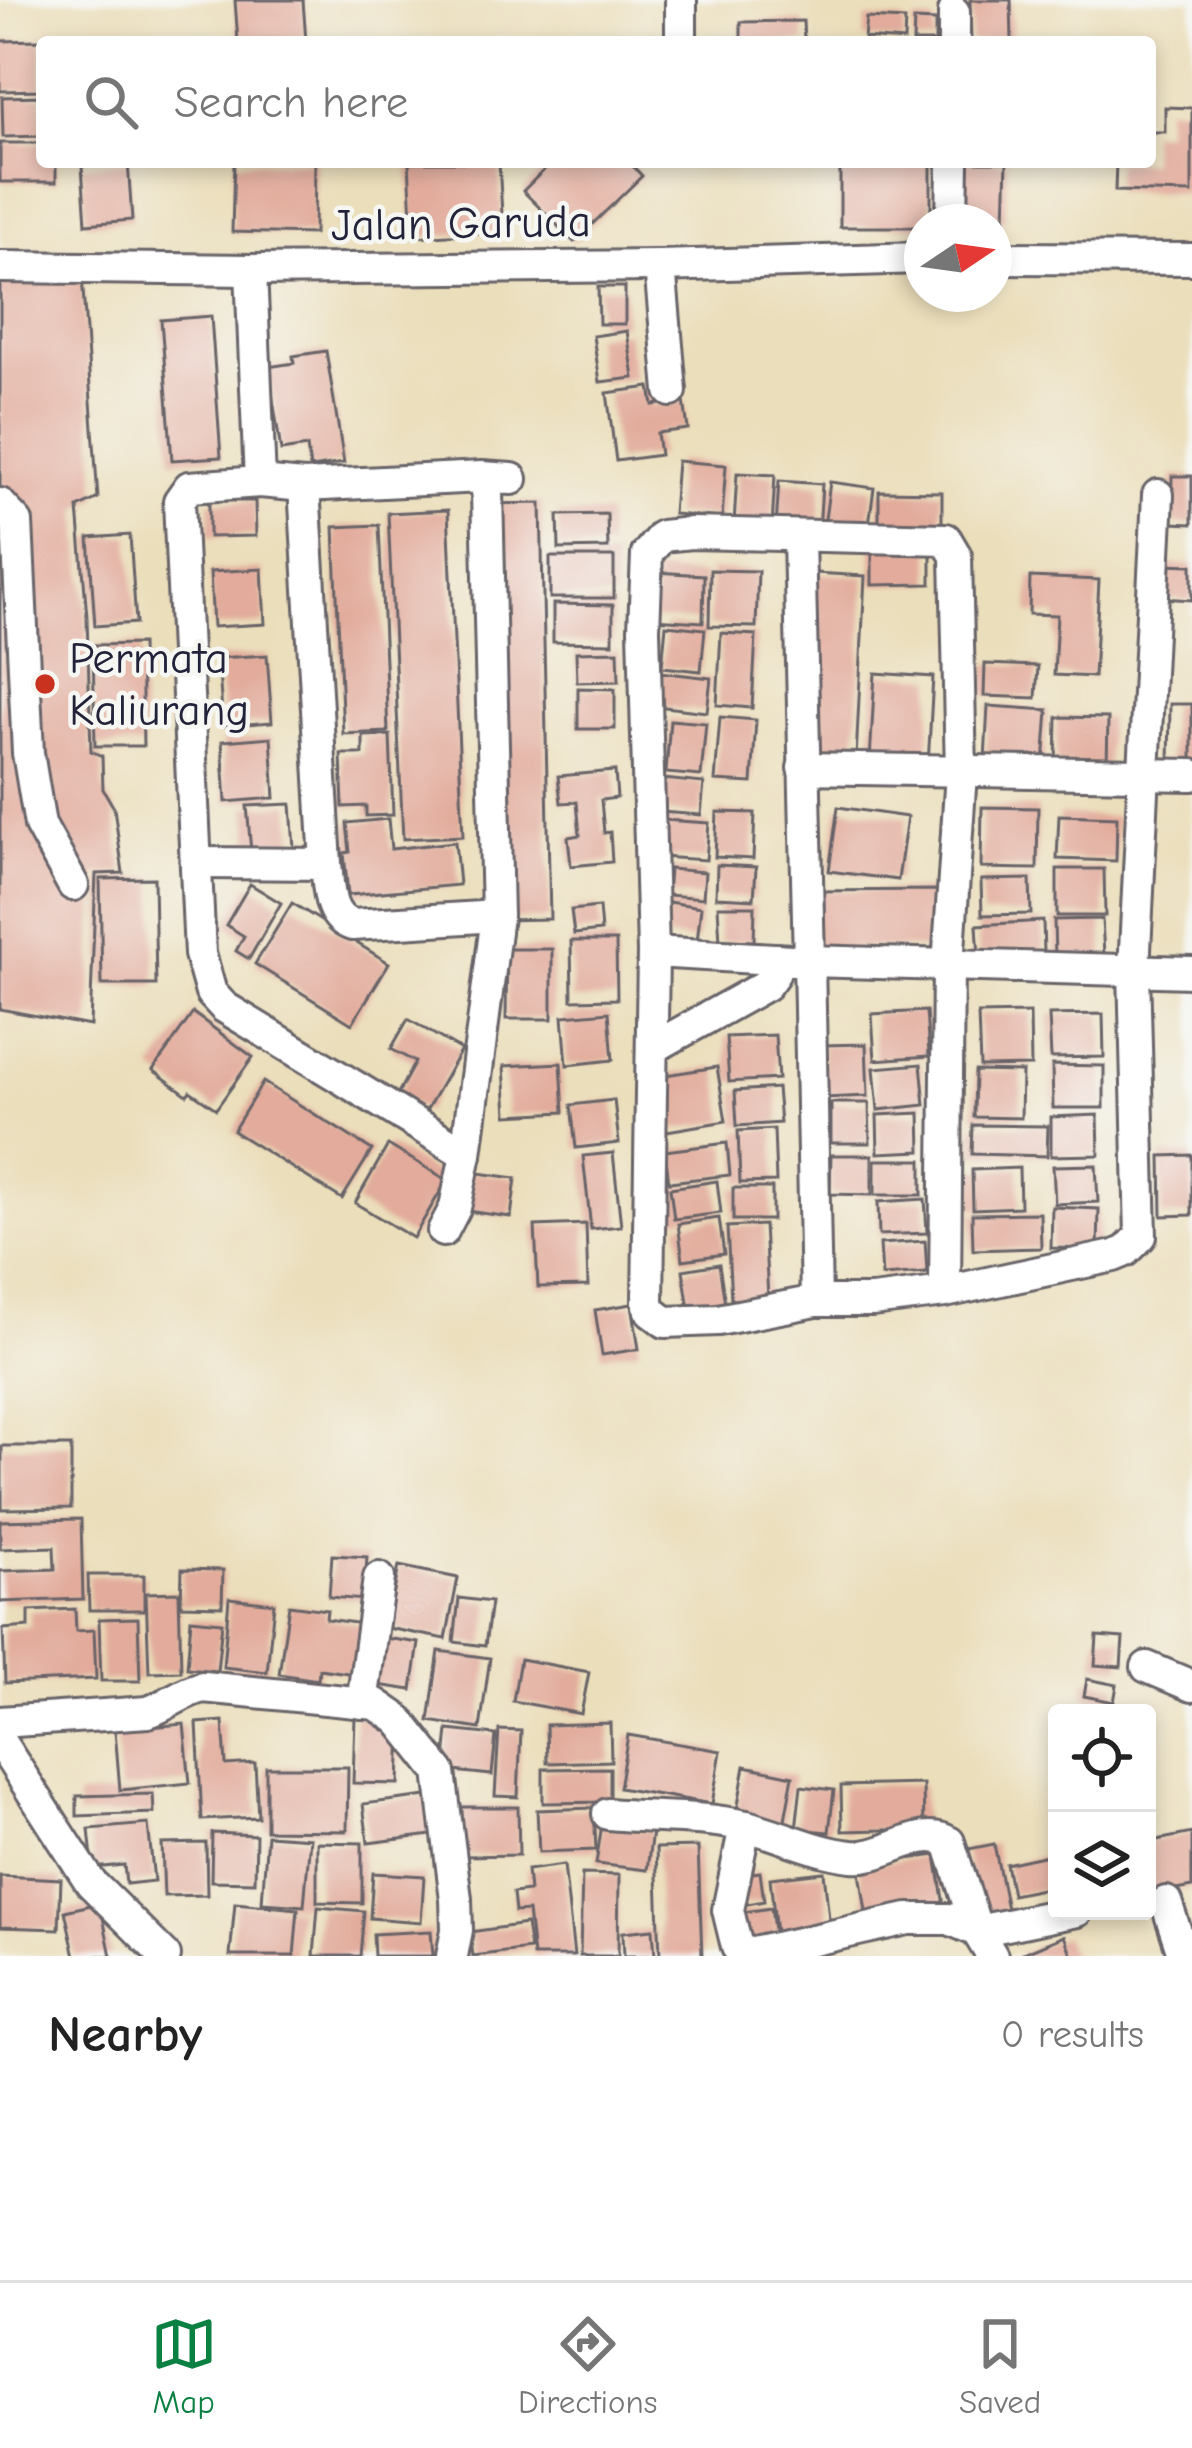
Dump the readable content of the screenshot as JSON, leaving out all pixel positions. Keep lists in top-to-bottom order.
{
  "streets": {
    "street": ["Jalan Garuda"]
  },
  "places": ["Permata Kaliurang"],
  "north": "right",
  "page": {
    "search": "Search here",
    "heading": ["Nearby", "0 results"],
    "nav": ["Map", "Directions", "Saved"]
  }
}
